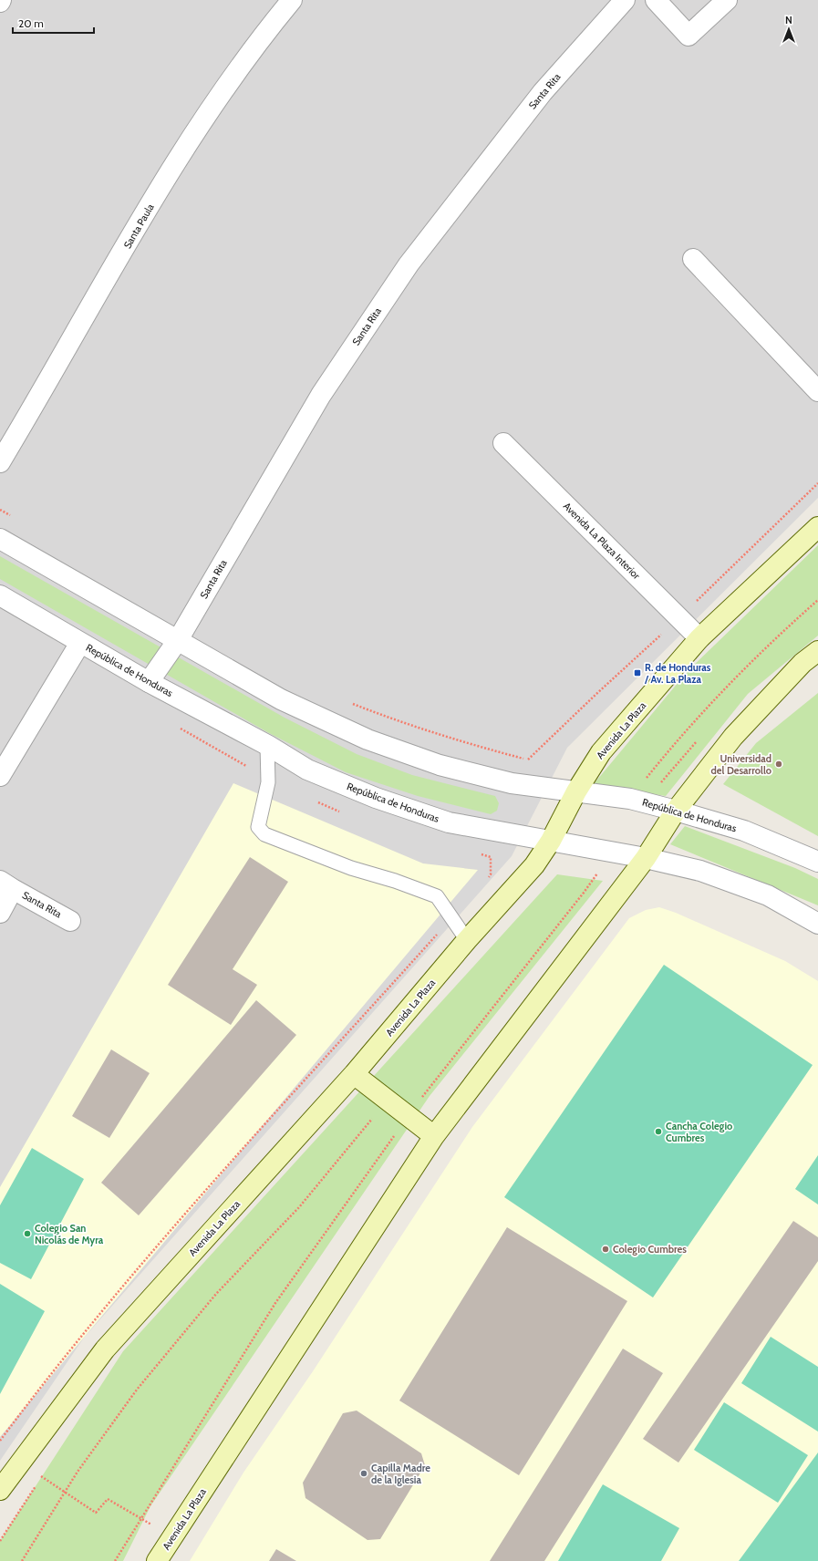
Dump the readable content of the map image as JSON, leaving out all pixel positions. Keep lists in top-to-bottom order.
{
  "streets": {
    "main road": ["Avenida La Plaza"],
    "street": [
      "Santa Rita",
      "Santa Paula",
      "Avenida La Plaza Interior",
      "República de Honduras"
    ]
  },
  "crossings": [
    ["Santa Rita", "República de Honduras"],
    ["Avenida La Plaza Interior", "Avenida La Plaza"],
    ["República de Honduras", "Avenida La Plaza"]
  ],
  "places": {
    "transit": ["R. de Honduras / Av. La Plaza"],
    "other": [
      "Universidad del Desarrollo",
      "Cancha Colegio Cumbres",
      "Colegio San Nicolás de Myra",
      "Colegio Cumbres",
      "Capilla Madre de la Iglesia"
    ]
  },
  "scale_bar": "20 m",
  "north": "top"
}
